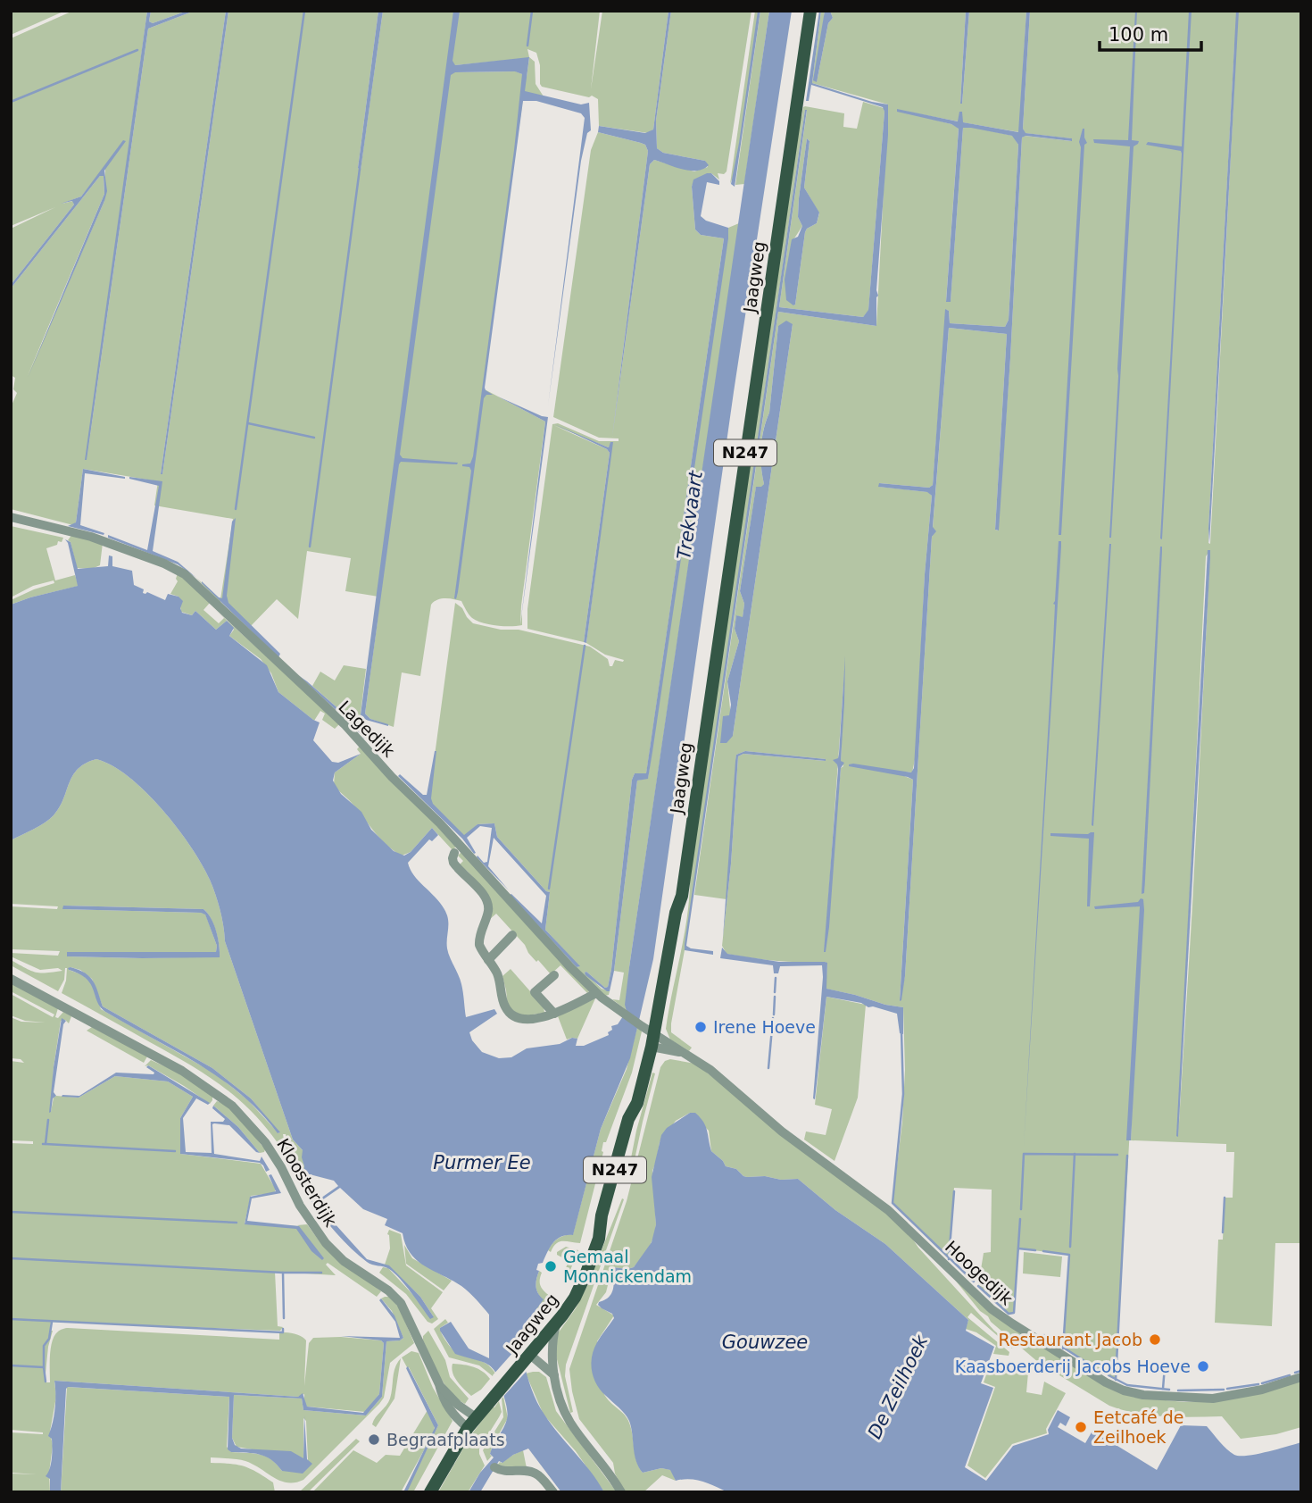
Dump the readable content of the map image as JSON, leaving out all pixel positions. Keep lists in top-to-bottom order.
{
  "streets": {
    "main road": ["Jaagweg", "N247"],
    "street": ["Lagedijk", "Kloosterdijk", "Hoogedijk"]
  },
  "crossings": [
    ["Jaagweg", "Lagedijk"],
    ["Jaagweg", "Kloosterdijk"],
    ["Jaagweg", "Hoogedijk"],
    ["Lagedijk", "Hoogedijk"]
  ],
  "water": [
    "Trekvaart",
    "Purmer Ee",
    "Gouwzee",
    "De Zeilhoek"
  ],
  "places": [
    "Irene Hoeve",
    "Gemaal Monnickendam",
    "Restaurant Jacob",
    "Kaasboerderij Jacobs Hoeve",
    "Eetcafé de Zeilhoek",
    "Begraafplaats"
  ],
  "scale_bar": "100 m"
}
